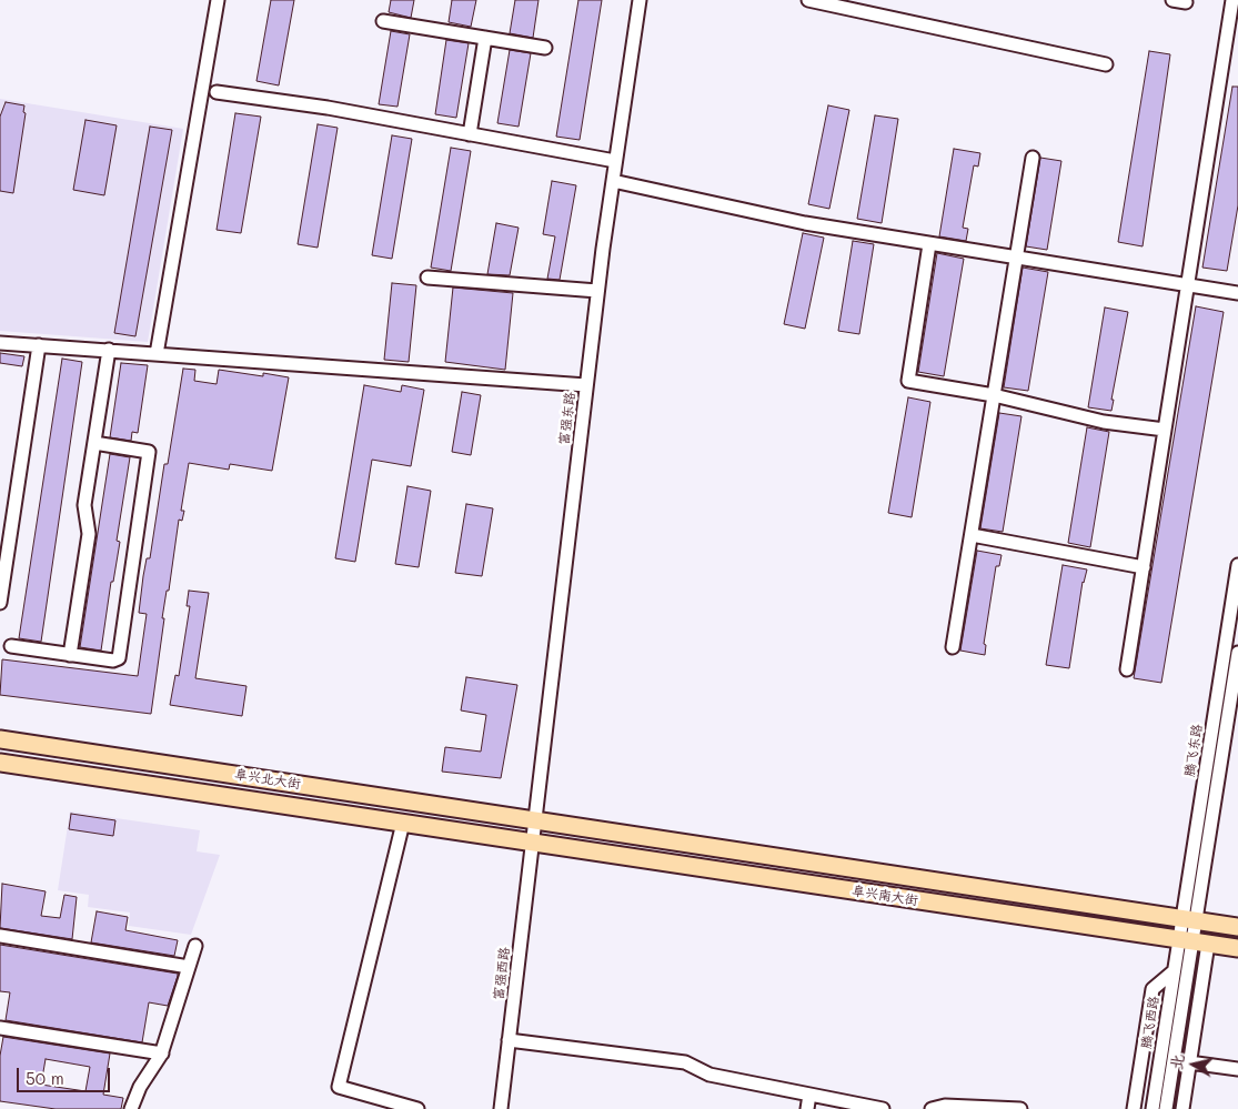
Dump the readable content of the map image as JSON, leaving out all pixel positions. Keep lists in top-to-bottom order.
{
  "streets": {
    "main road": ["阜兴北大街", "阜兴南大街"],
    "street": [
      "富强东路",
      "腾飞东路",
      "富强西路",
      "腾飞西路"
    ]
  },
  "crossings": [
    ["富强东路", "阜兴北大街"],
    ["富强东路", "阜兴南大街"],
    ["富强东路", "富强西路"],
    ["腾飞东路", "阜兴南大街"],
    ["腾飞东路", "腾飞西路"],
    ["阜兴北大街", "阜兴南大街"],
    ["阜兴北大街", "富强西路"],
    ["阜兴南大街", "富强西路"],
    ["阜兴南大街", "腾飞西路"]
  ],
  "scale_bar": "50 m",
  "north": "left"
}
